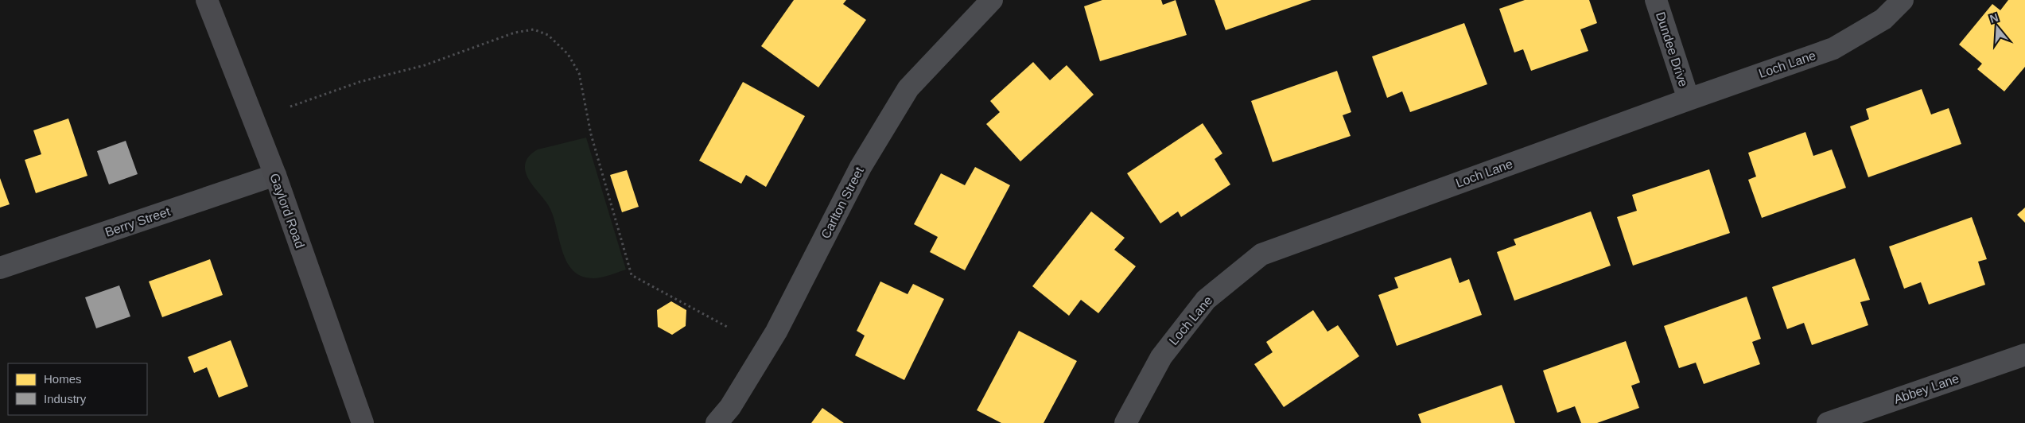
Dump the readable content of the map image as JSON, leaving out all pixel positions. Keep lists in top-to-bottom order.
{
  "streets": {
    "street": [
      "Dundee Drive",
      "Loch Lane",
      "Carlton Street",
      "Gaylord Road",
      "Berry Street",
      "Abbey Lane"
    ]
  },
  "crossings": [
    ["Dundee Drive", "Loch Lane"],
    ["Gaylord Road", "Berry Street"]
  ],
  "legend": ["Homes", "Industry"],
  "north": "top"
}
